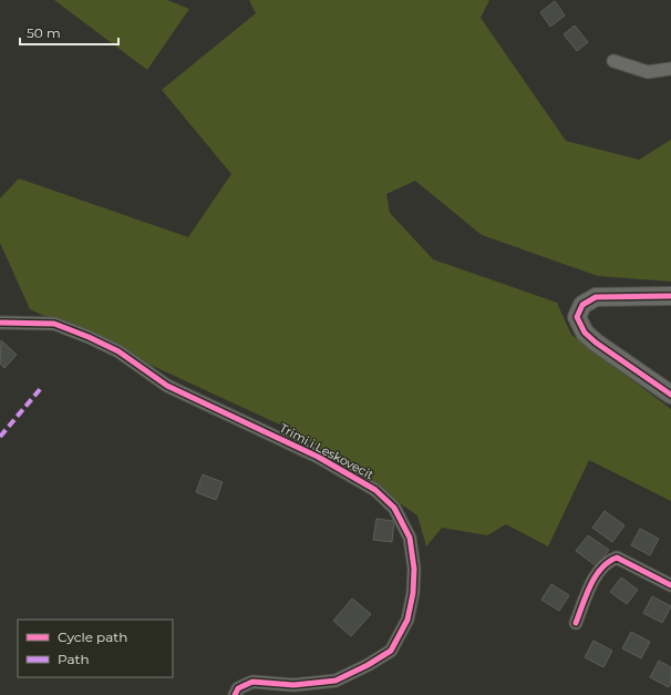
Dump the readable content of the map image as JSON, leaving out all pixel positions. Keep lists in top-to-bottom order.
{
  "streets": {
    "street": ["Trimi i Leskovecit"]
  },
  "legend": ["Cycle path", "Path"],
  "scale_bar": "50 m"
}
